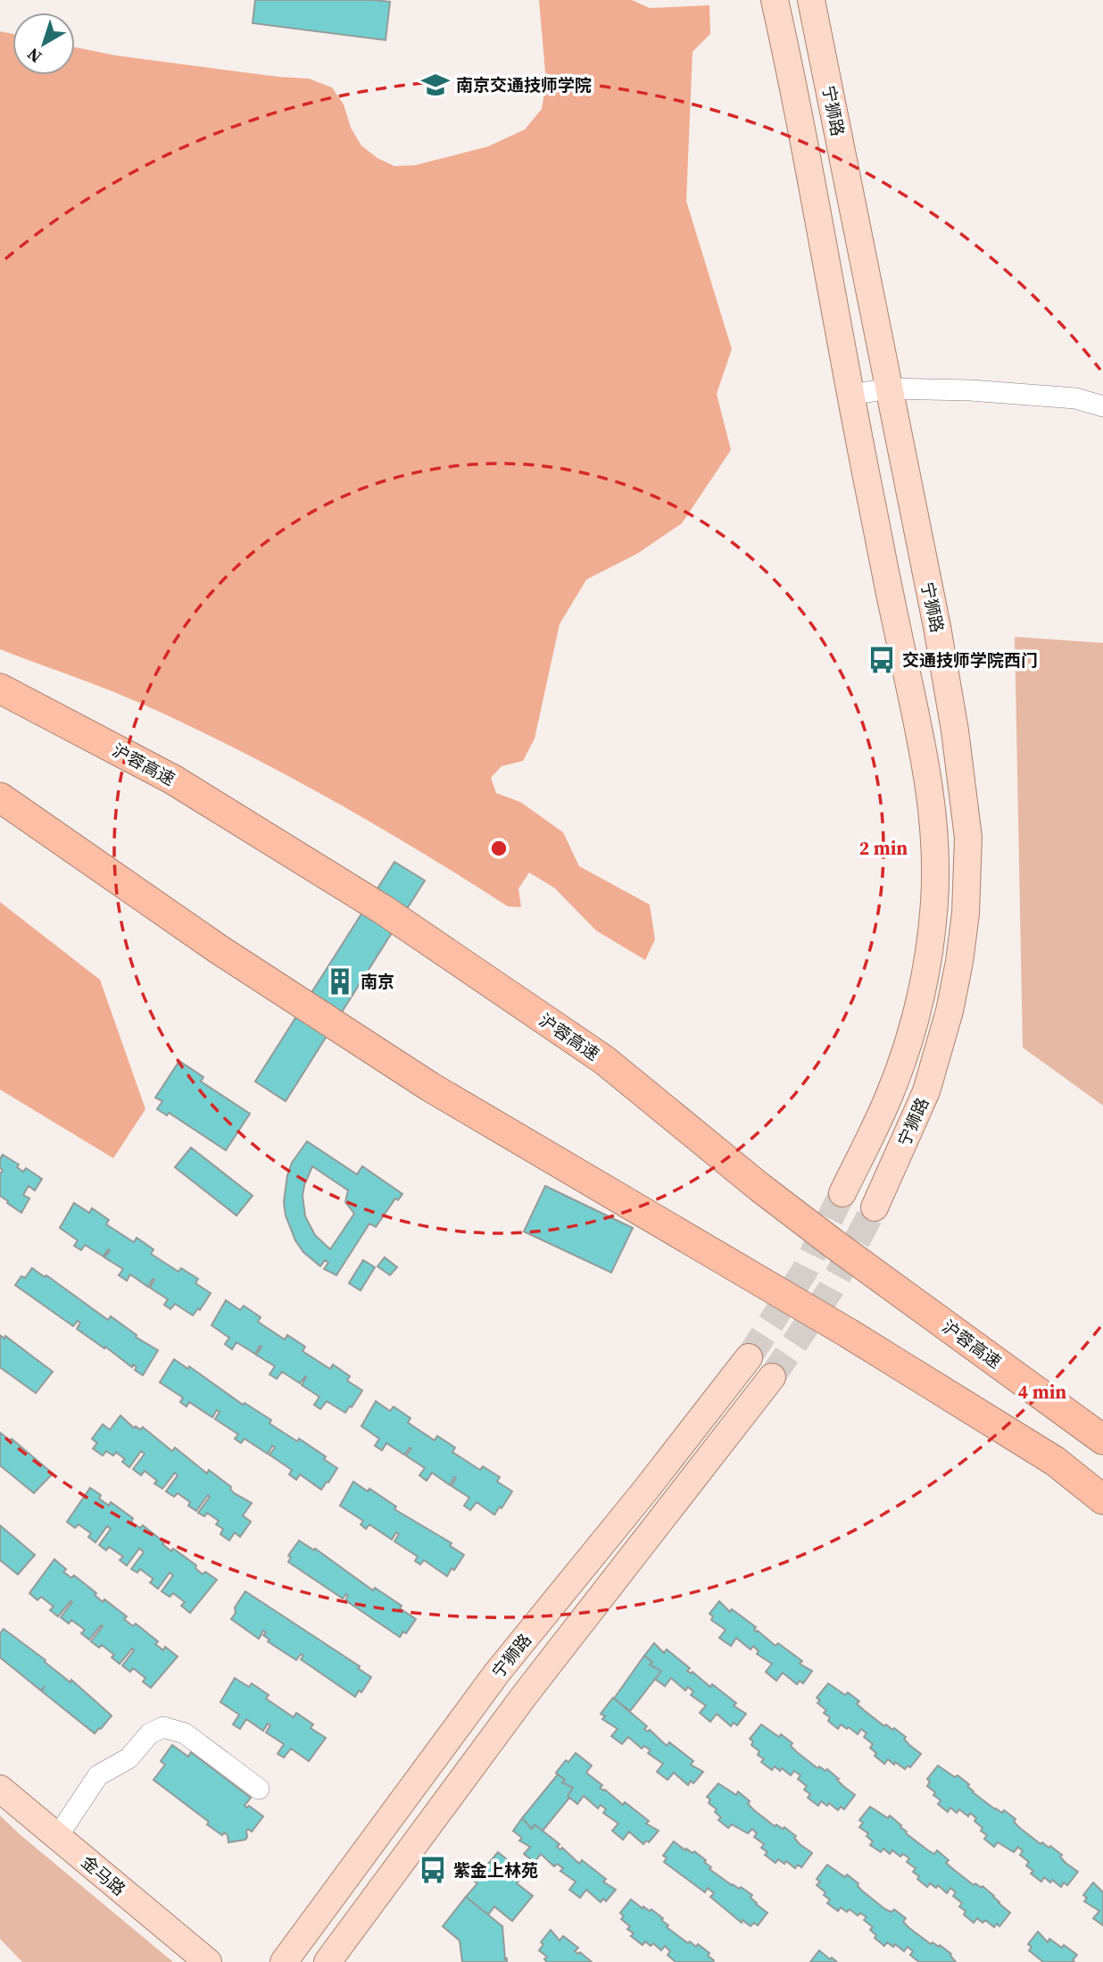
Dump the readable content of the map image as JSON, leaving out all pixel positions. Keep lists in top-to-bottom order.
{
  "streets": {
    "highway": ["沪蓉高速"],
    "main road": ["宁狮路", "金马路"]
  },
  "places": {
    "school or university": ["南京交通技师学院"],
    "bus stop": ["交通技师学院西门", "紫金上林苑"],
    "building": ["南京"]
  },
  "north": "bottom left",
  "rings": ["2 min", "4 min"]
}
